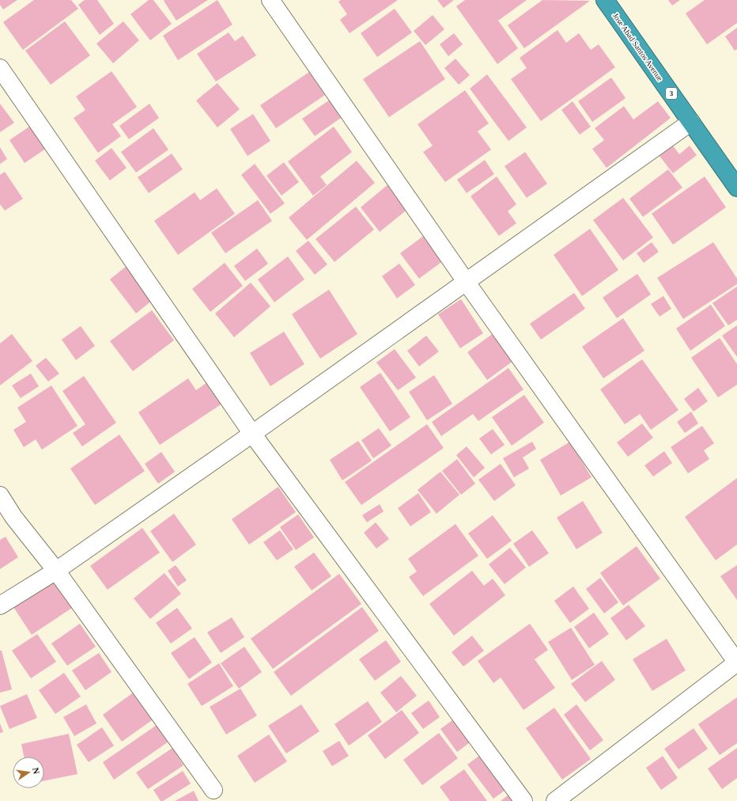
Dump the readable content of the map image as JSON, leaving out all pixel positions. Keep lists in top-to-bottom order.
{
  "streets": {
    "highway": ["Jose Abad Santos Avenue", "3"]
  },
  "north": "right"
}
